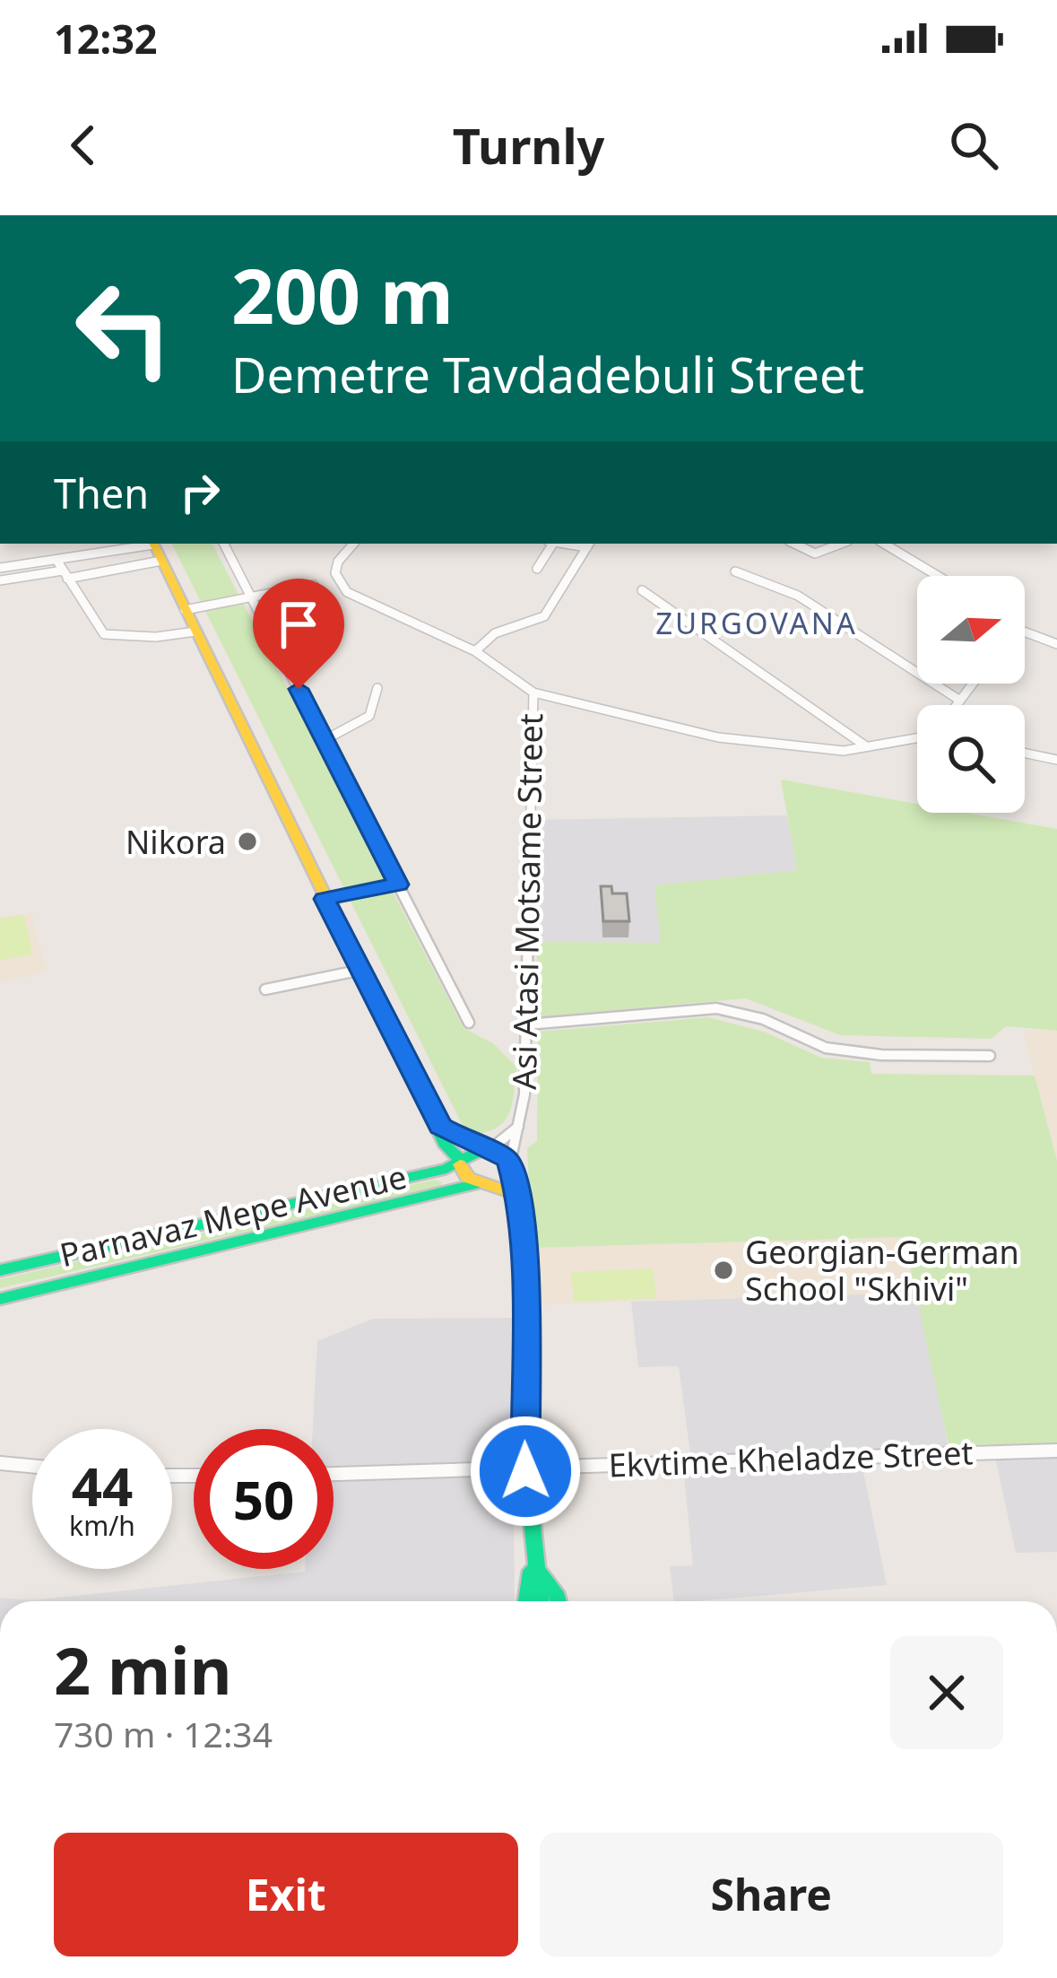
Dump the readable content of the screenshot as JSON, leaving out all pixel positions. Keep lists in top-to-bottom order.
{
  "streets": {
    "main road": ["Parnavaz Mepe Avenue"],
    "street": ["Asi Atasi Motsame Street", "Ekvtime Kheladze Street"]
  },
  "districts": ["ZURGOVANA"],
  "places": ["Nikora", "Georgian-German School \"Skhivi\""],
  "north": "right",
  "page": {
    "status": "12:32",
    "header": "Turnly",
    "turn": ["200 m", "Demetre Tavdadebuli Street"],
    "then": "Then",
    "speed": "44 km/h",
    "limit": "50",
    "heading": ["2 min", "730 m · 12:34"],
    "buttons": ["Exit", "Share"]
  }
}
